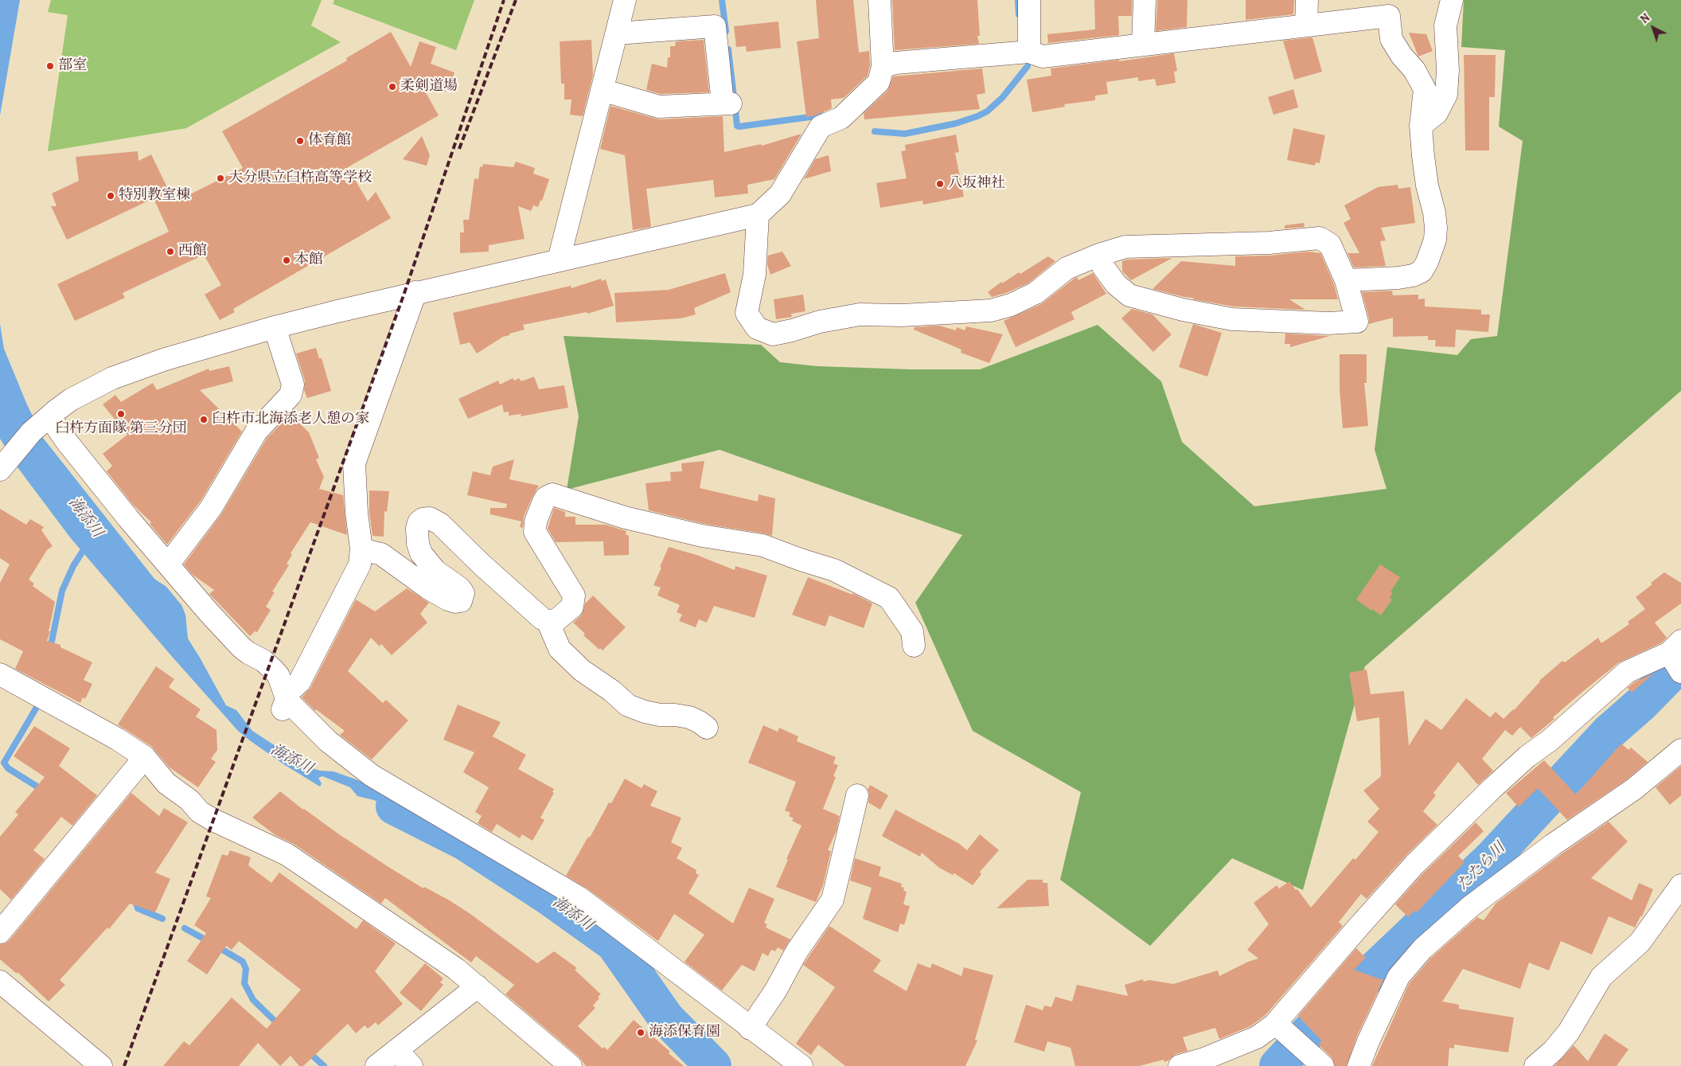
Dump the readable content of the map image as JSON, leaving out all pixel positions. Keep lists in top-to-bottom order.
{
  "water": ["海添川", "たたら川"],
  "places": [
    "部室",
    "柔剣道場",
    "体育館",
    "大分県立臼杵高等学校",
    "八坂神社",
    "特別教室棟",
    "西館",
    "本館",
    "臼杵方面隊 第三分団",
    "臼杵市北海添老人憩の家",
    "海添保育園"
  ],
  "north": "top left"
}
